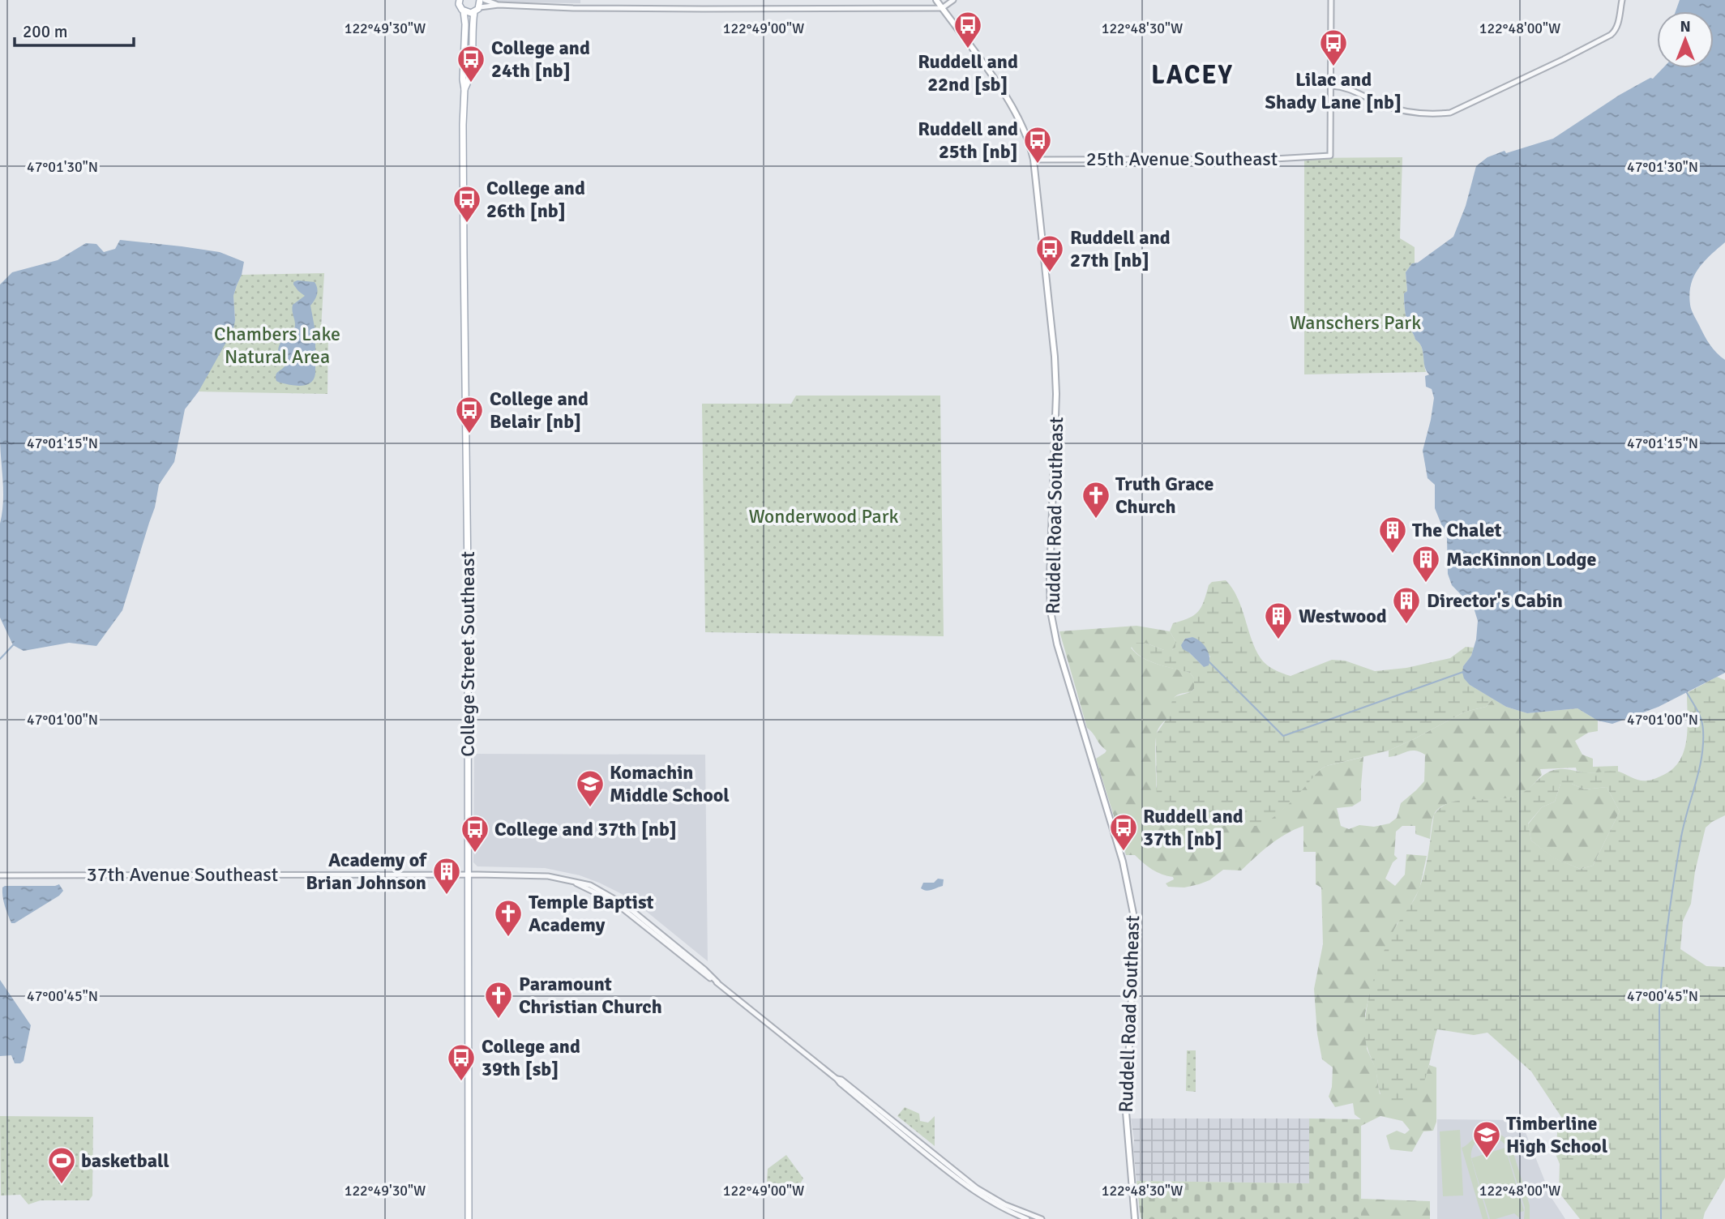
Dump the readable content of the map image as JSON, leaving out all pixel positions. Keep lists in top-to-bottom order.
{
  "streets": {
    "main road": ["Ruddell Road Southeast", "College Street Southeast"],
    "street": ["25th Avenue Southeast", "37th Avenue Southeast"]
  },
  "crossings": [
    ["25th Avenue Southeast", "Ruddell Road Southeast"],
    ["College Street Southeast", "37th Avenue Southeast"]
  ],
  "districts": ["LACEY"],
  "parks": ["Wanschers Park", "Chambers Lake Natural Area", "Wonderwood Park"],
  "places": {
    "bus stop": [
      "Ruddell and 22nd [sb]",
      "Lilac and Shady Lane [nb]",
      "College and 24th [nb]",
      "Ruddell and 25th [nb]",
      "College and 26th [nb]",
      "Ruddell and 27th [nb]",
      "College and Belair [nb]",
      "Ruddell and 37th [nb]",
      "College and 37th [nb]",
      "College and 39th [sb]"
    ],
    "church": ["Truth Grace Church", "Temple Baptist Academy", "Paramount Christian Church"],
    "building": [
      "The Chalet",
      "MacKinnon Lodge",
      "Director's Cabin",
      "Westwood",
      "Academy of Brian Johnson"
    ],
    "school or university": ["Komachin Middle School", "Timberline High School"],
    "sports": ["basketball"]
  },
  "scale_bar": "200 m",
  "north": "top",
  "coordinates": [
    "122°49'30\"W",
    "122°49'00\"W",
    "122°48'30\"W",
    "122°48'00\"W",
    "47°01'30\"N",
    "47°01'15\"N",
    "47°01'00\"N",
    "47°00'45\"N"
  ]
}
